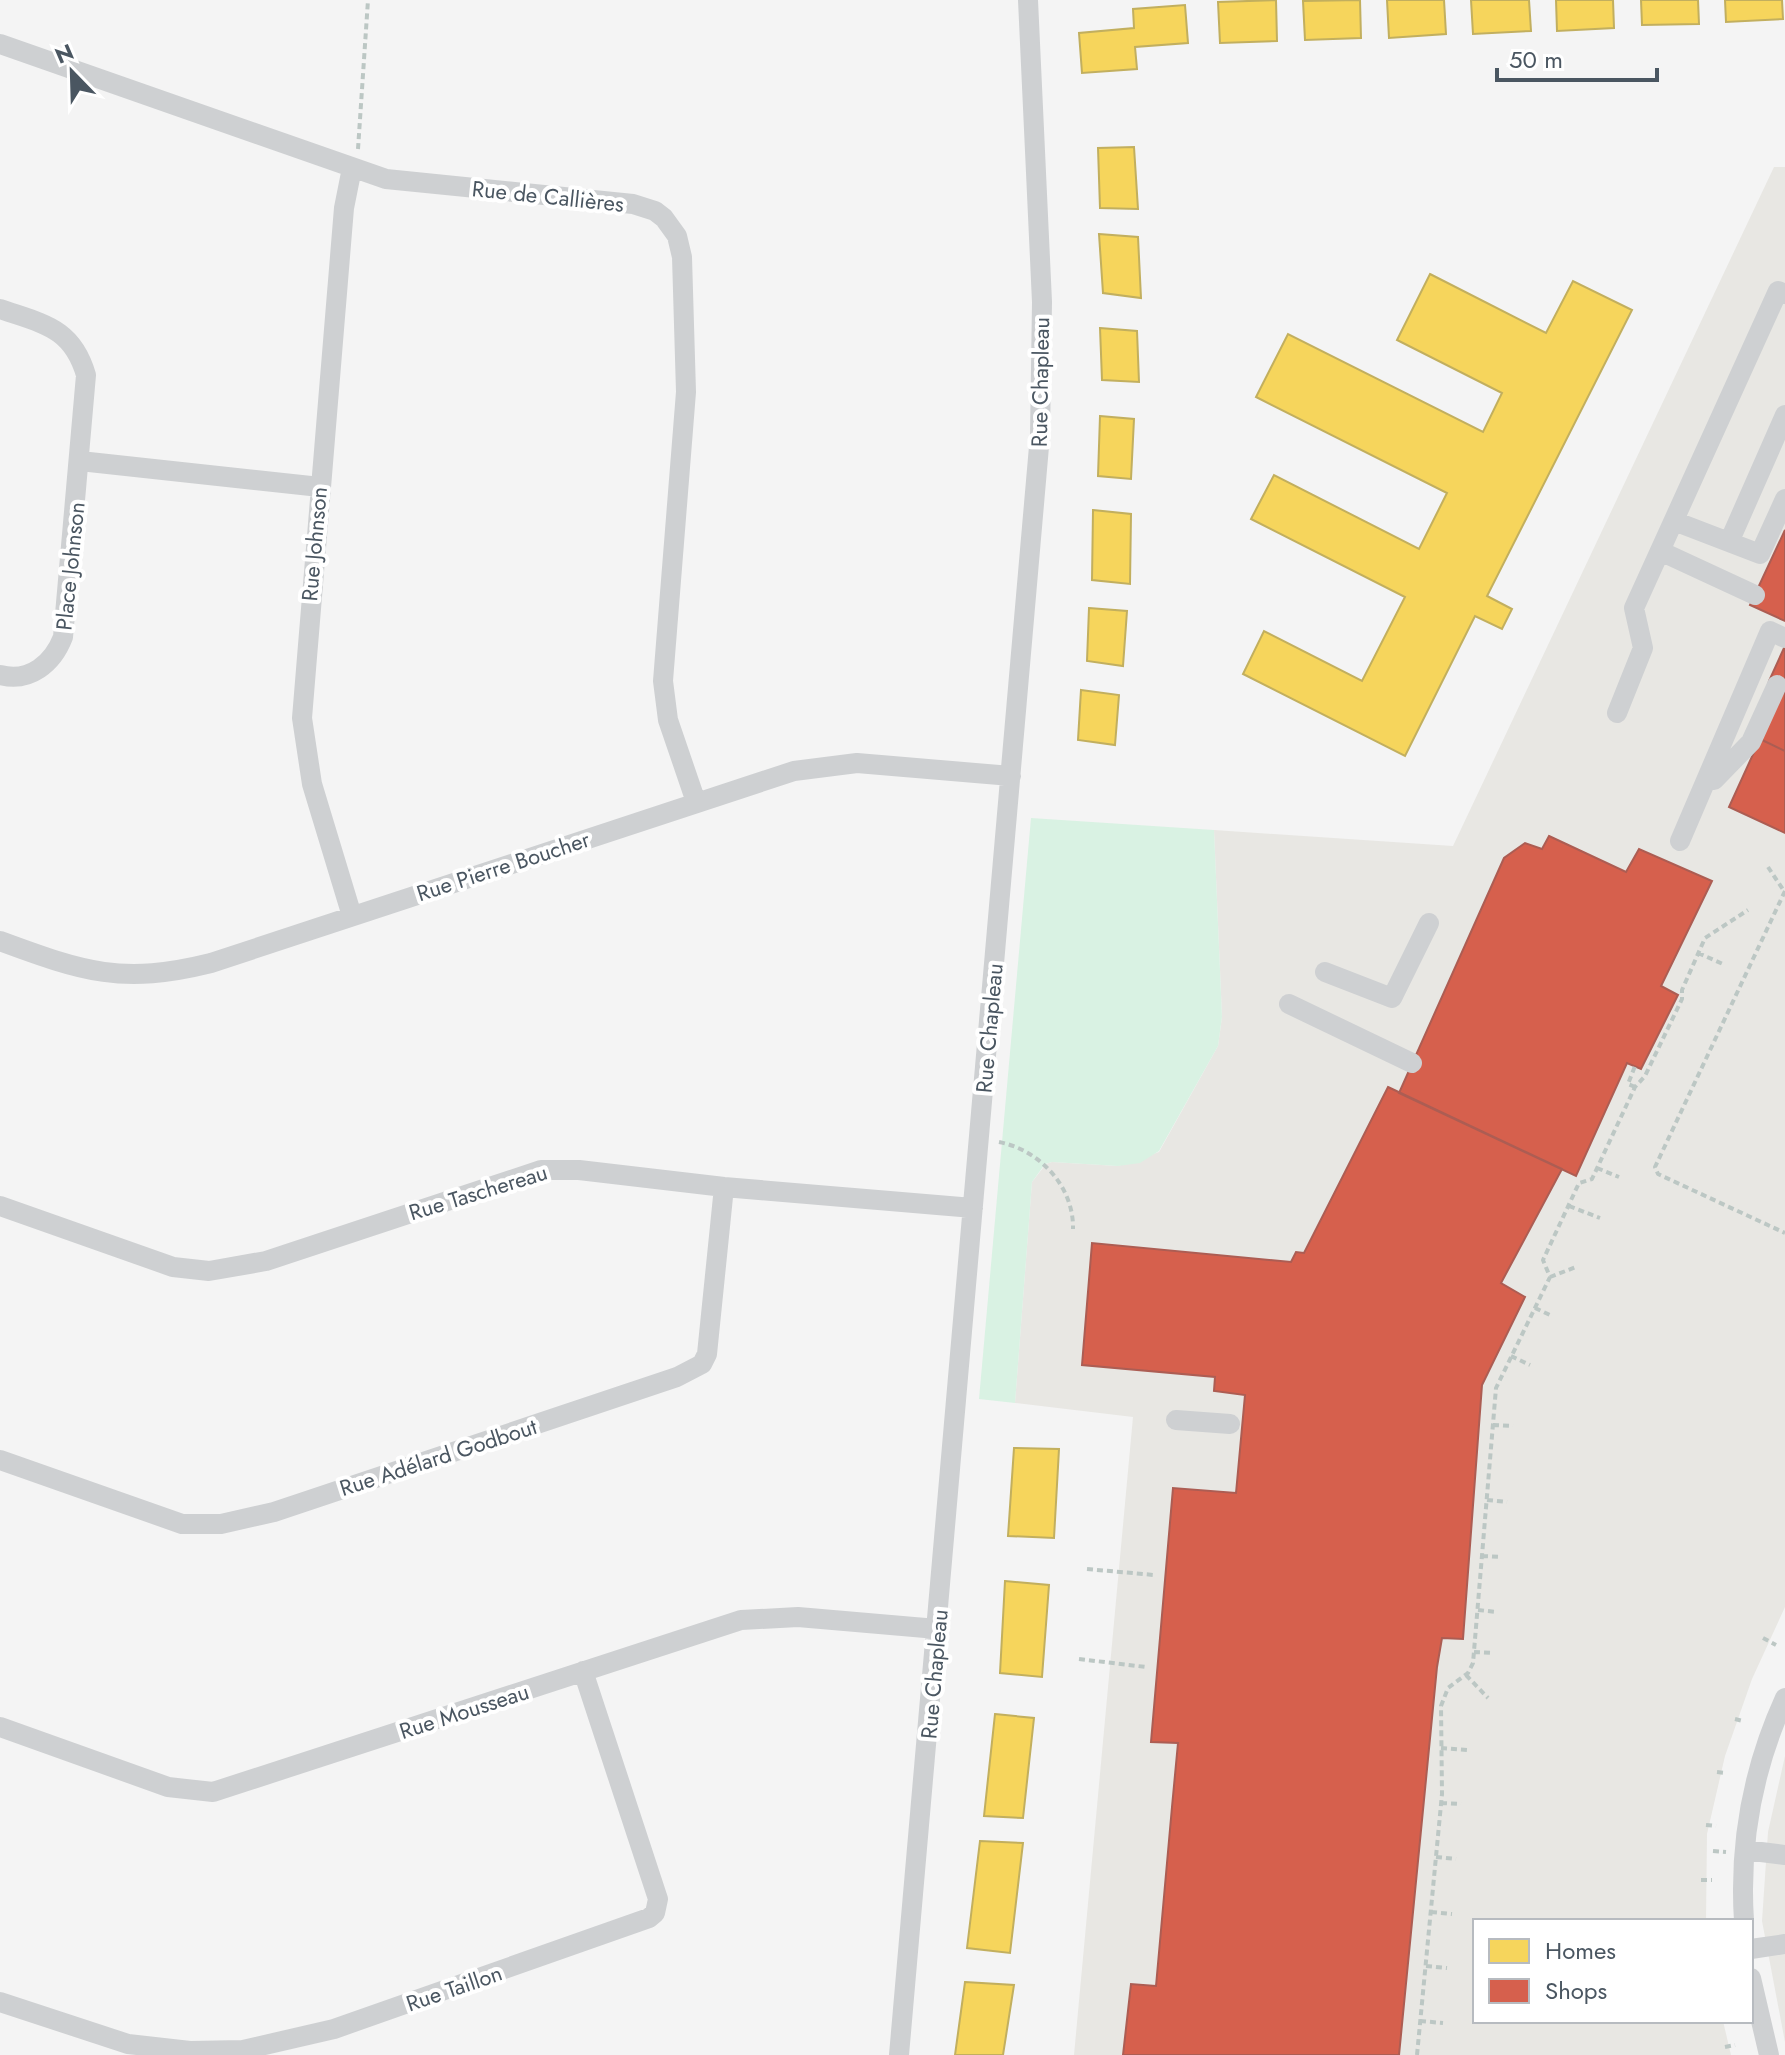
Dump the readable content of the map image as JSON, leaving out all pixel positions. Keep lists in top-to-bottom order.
{
  "streets": {
    "street": [
      "Rue de Callières",
      "Rue Chapleau",
      "Rue Johnson",
      "Place Johnson",
      "Rue Pierre Boucher",
      "Rue Taschereau",
      "Rue Adélard Godbout",
      "Rue Mousseau",
      "Rue Taillon"
    ]
  },
  "crossings": [
    ["Rue de Callières", "Rue Johnson"],
    ["Rue de Callières", "Rue Pierre Boucher"],
    ["Rue Chapleau", "Rue Pierre Boucher"],
    ["Rue Chapleau", "Rue Taschereau"],
    ["Rue Chapleau", "Rue Mousseau"],
    ["Rue Johnson", "Rue Pierre Boucher"],
    ["Rue Taschereau", "Rue Adélard Godbout"],
    ["Rue Mousseau", "Rue Taillon"]
  ],
  "legend": ["Homes", "Shops"],
  "scale_bar": "50 m",
  "north": "top left"
}
